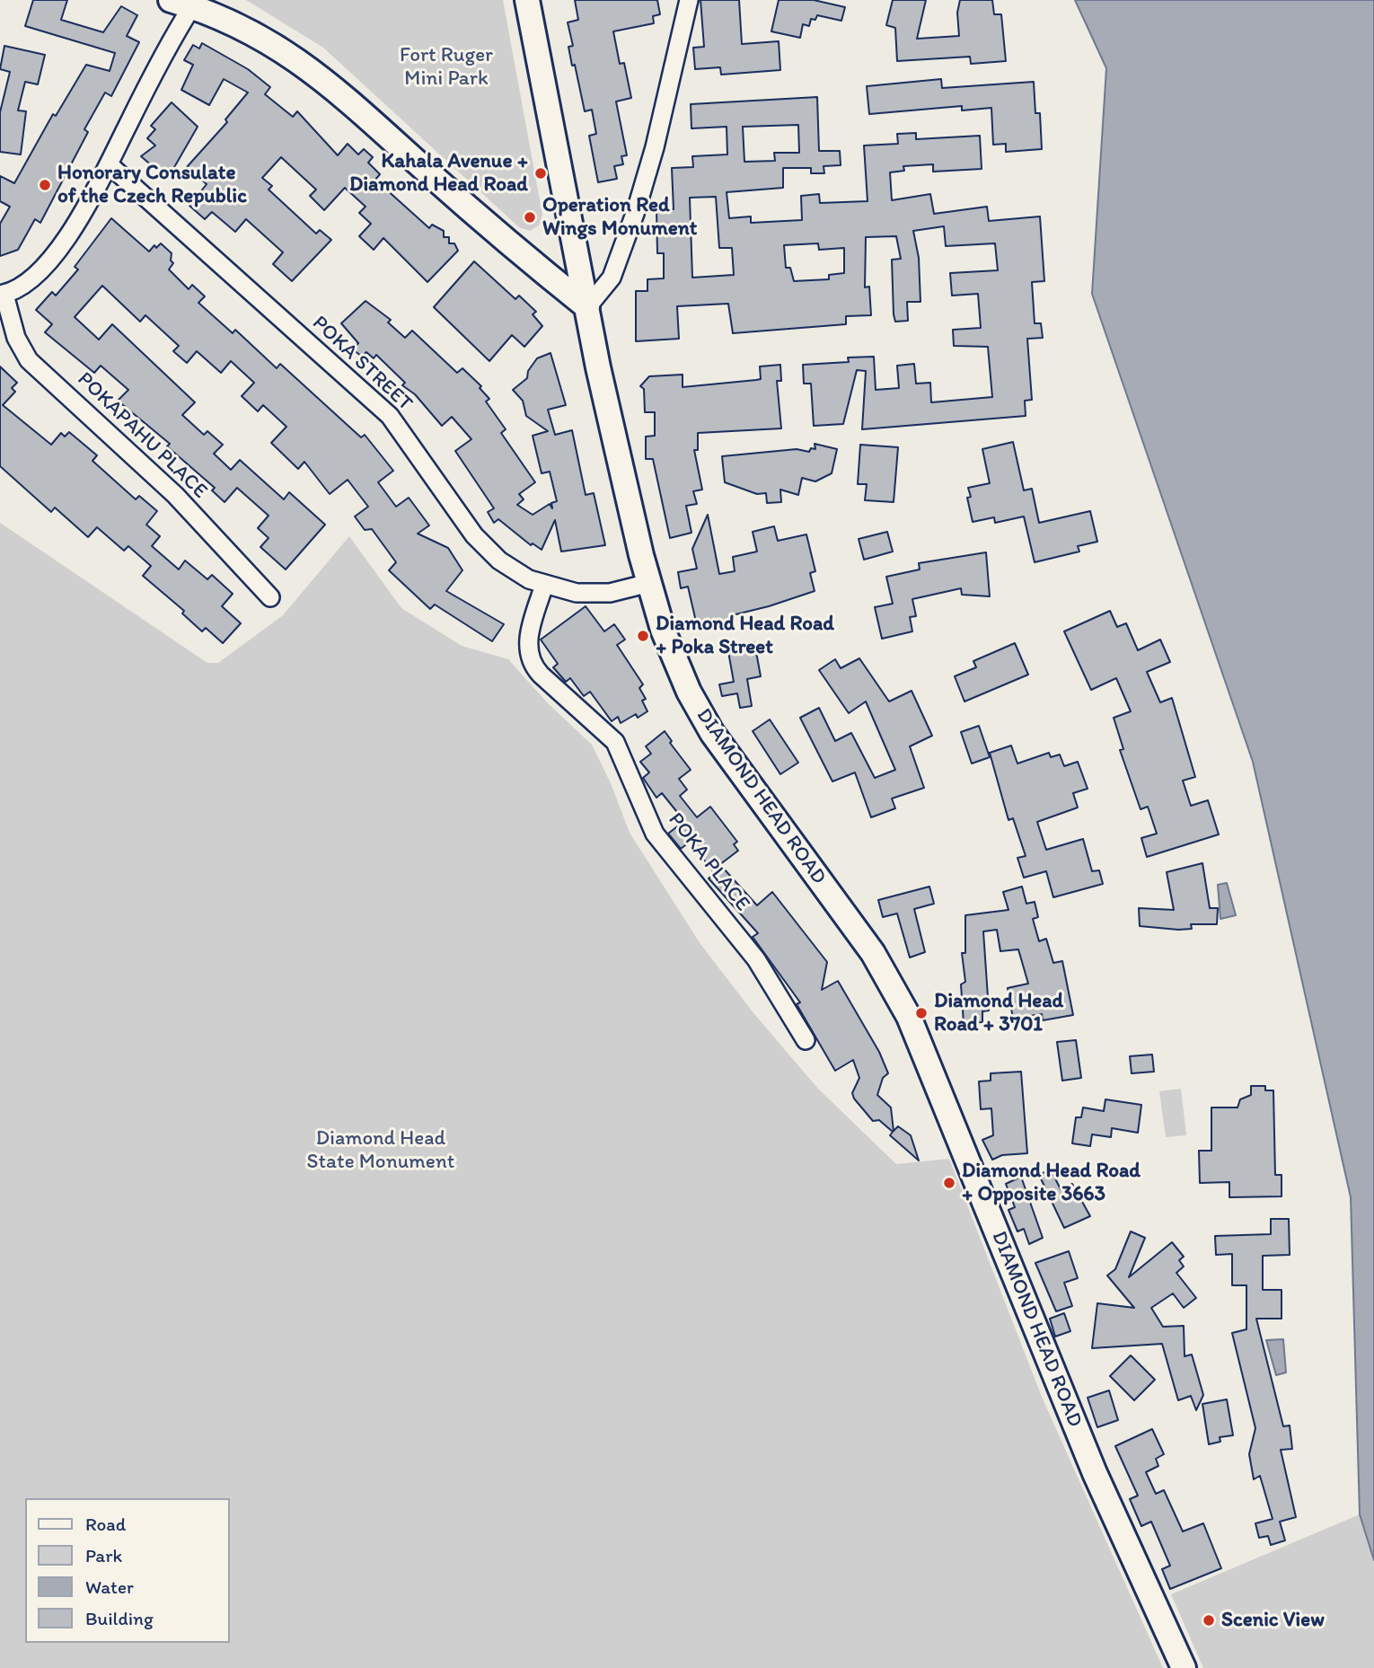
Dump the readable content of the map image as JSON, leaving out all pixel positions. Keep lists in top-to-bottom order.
{
  "streets": {
    "street": [
      "POKA STREET",
      "POKAPAHU PLACE",
      "DIAMOND HEAD ROAD",
      "POKA PLACE"
    ]
  },
  "crossings": [
    ["POKA STREET", "DIAMOND HEAD ROAD"],
    ["POKA STREET", "POKA PLACE"]
  ],
  "parks": ["Fort Ruger Mini Park", "Diamond Head State Monument"],
  "places": [
    "Kahala Avenue + Diamond Head Road",
    "Honorary Consulate of the Czech Republic",
    "Operation Red Wings Monument",
    "Diamond Head Road + Poka Street",
    "Diamond Head Road + 3701",
    "Diamond Head Road + Opposite 3663",
    "Scenic View"
  ],
  "legend": [
    "Road",
    "Park",
    "Water",
    "Building"
  ]
}
